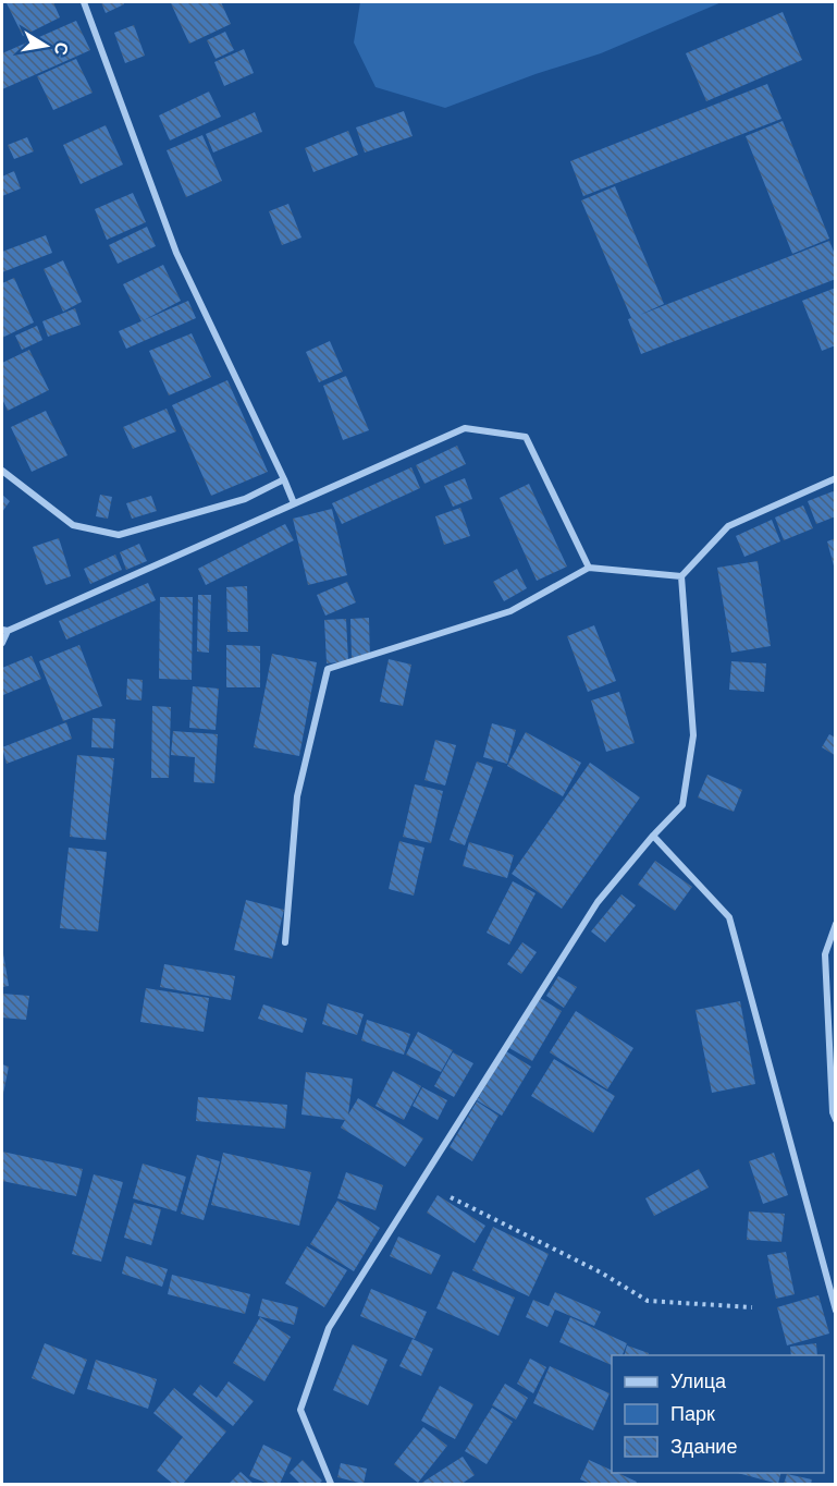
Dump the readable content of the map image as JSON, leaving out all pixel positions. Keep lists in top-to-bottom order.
{
  "legend": ["Улица", "Парк", "Здание"],
  "north": "right"
}
